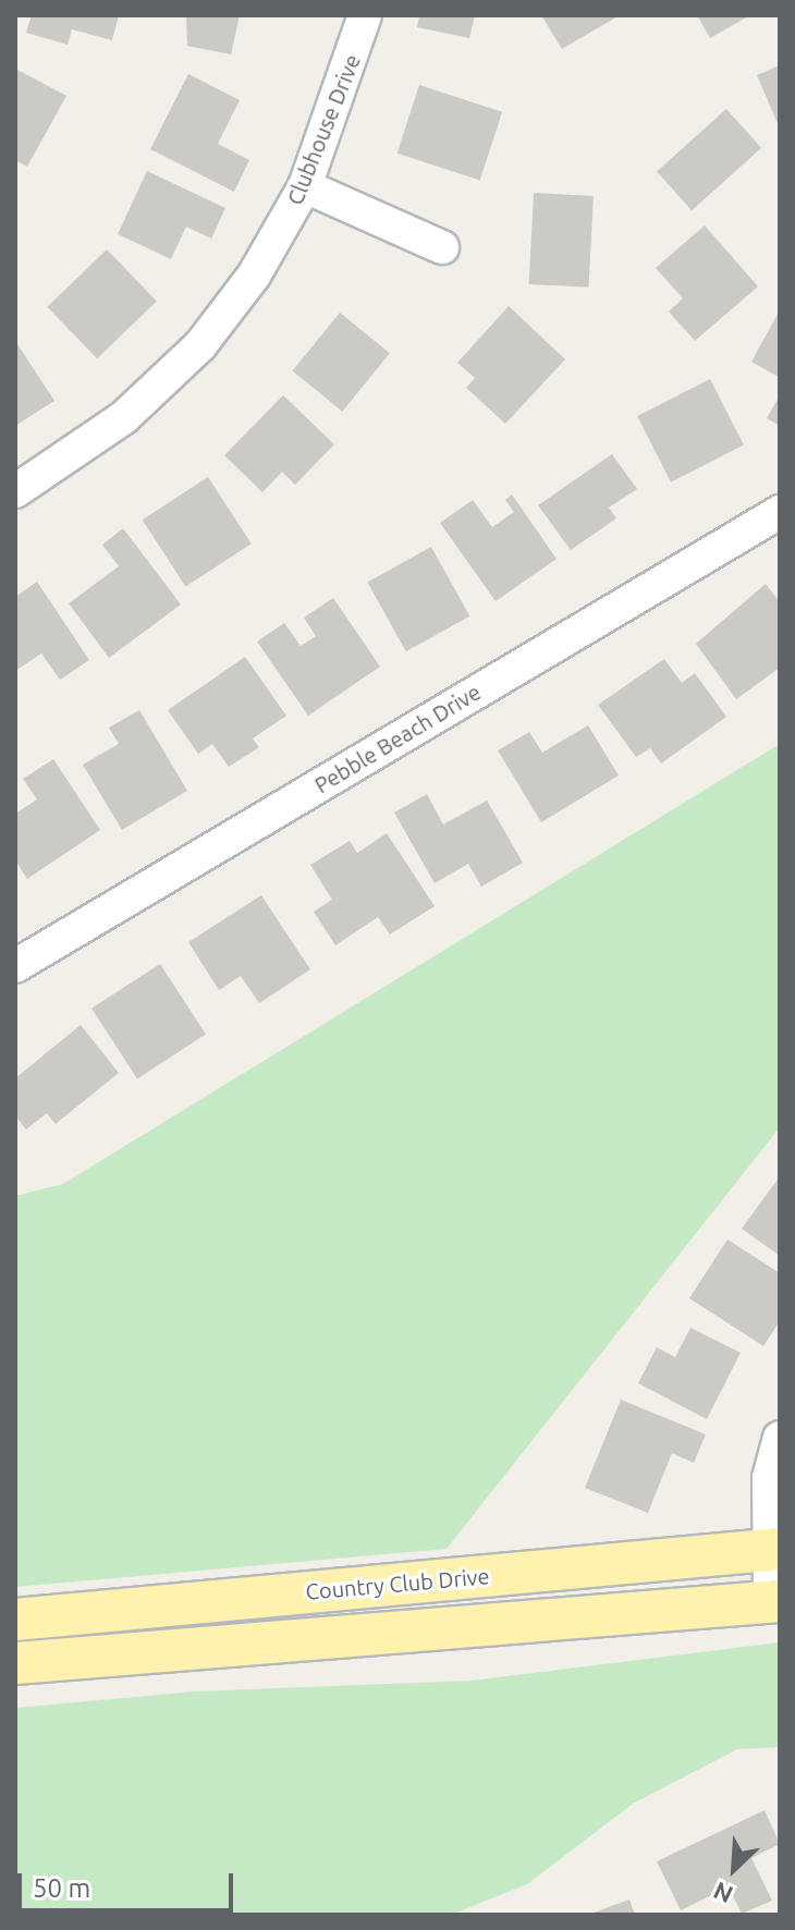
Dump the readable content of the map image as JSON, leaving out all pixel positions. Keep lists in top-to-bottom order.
{
  "streets": {
    "main road": ["Country Club Drive"],
    "street": ["Clubhouse Drive", "Pebble Beach Drive"]
  },
  "scale_bar": "50 m",
  "north": "bottom left"
}
